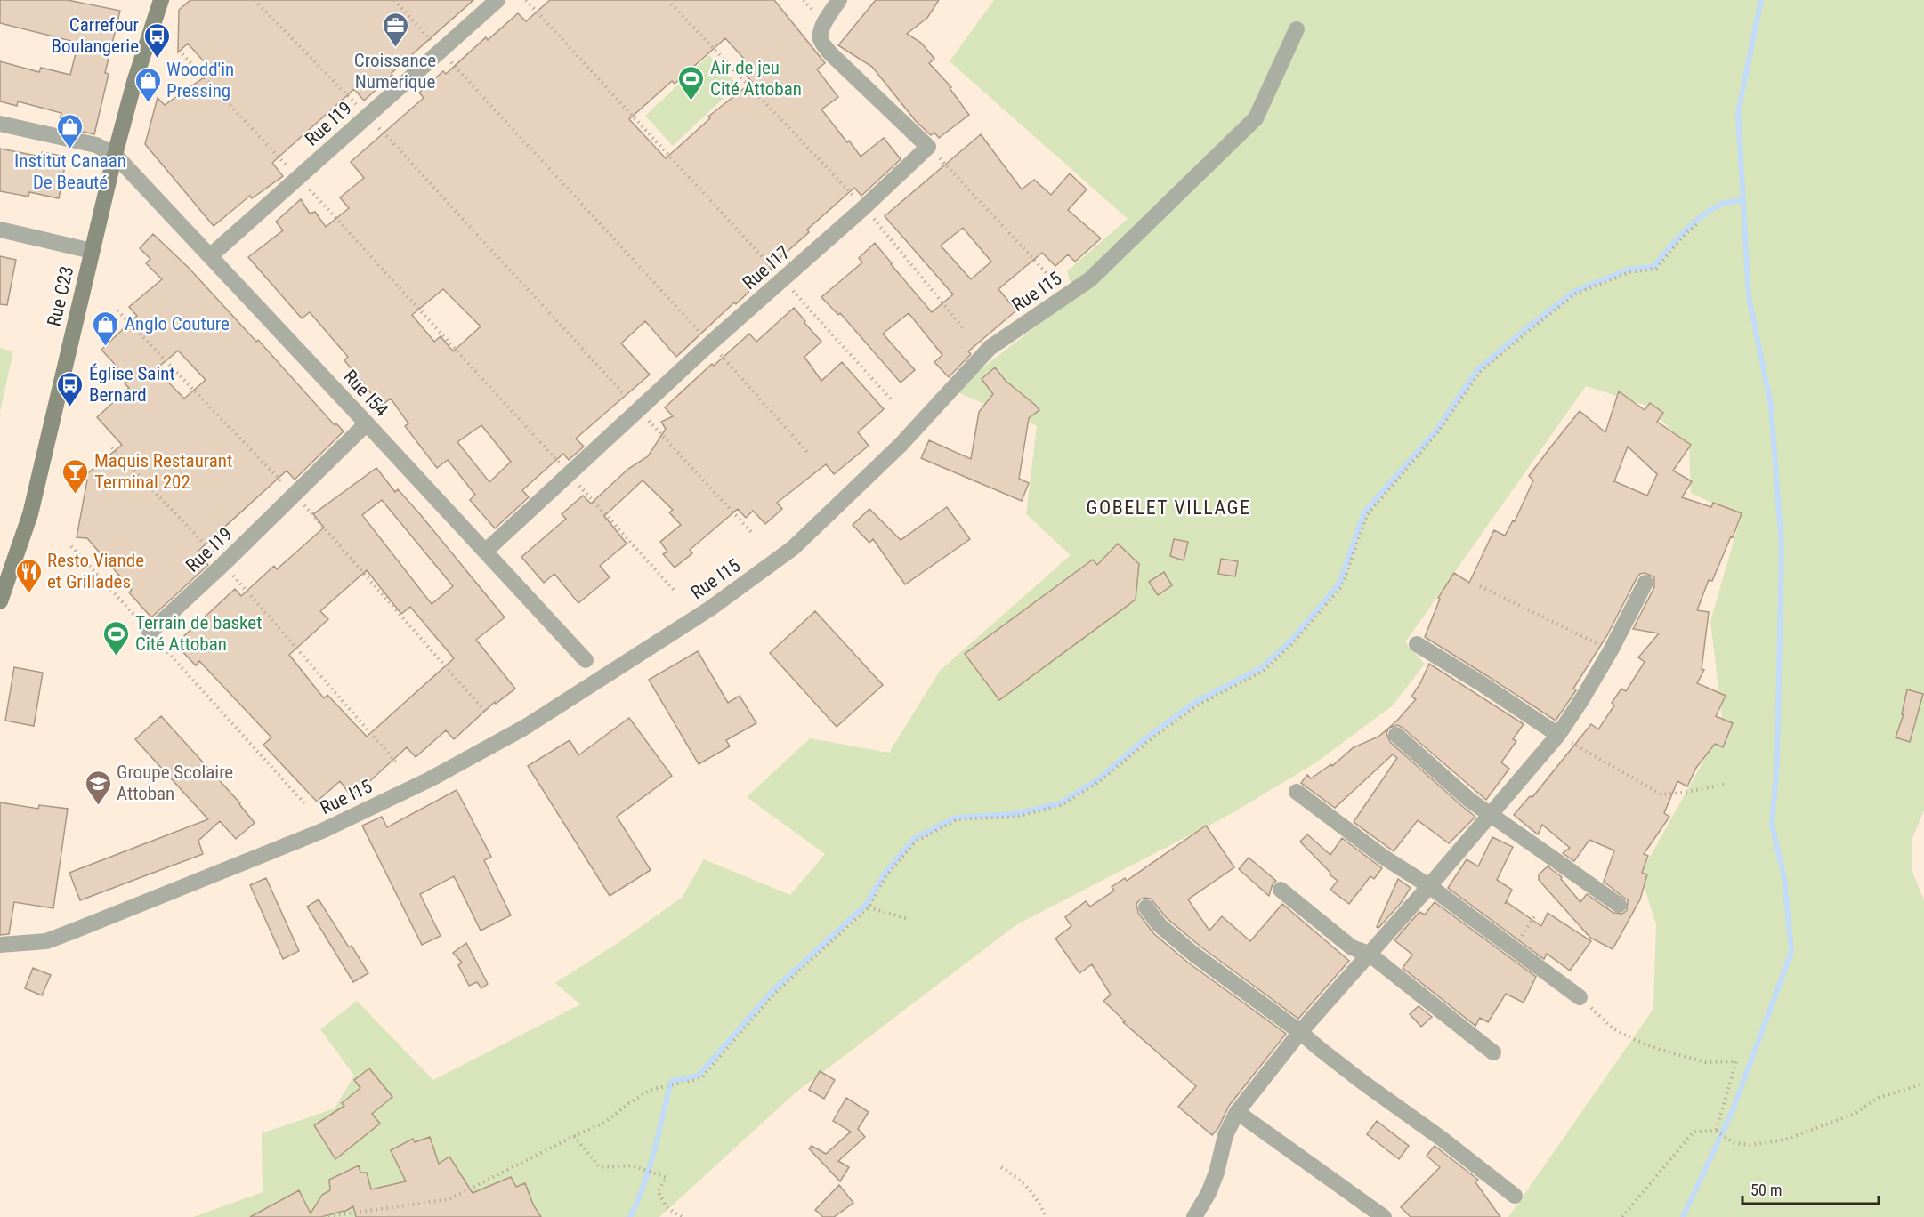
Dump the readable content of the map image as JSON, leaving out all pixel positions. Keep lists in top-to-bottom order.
{
  "streets": {
    "street": [
      "Rue I19",
      "Rue I17",
      "Rue I15",
      "Rue C23",
      "Rue I54"
    ]
  },
  "crossings": [
    ["Rue I19", "Rue I54"],
    ["Rue I17", "Rue I54"],
    ["Rue C23", "Rue I54"]
  ],
  "districts": ["GOBELET VILLAGE"],
  "places": {
    "office": ["Croissance Numerique"],
    "bus stop": ["Carrefour Boulangerie", "Église Saint Bernard"],
    "sports": ["Air de jeu Cité Attoban", "Terrain de basket Cité Attoban"],
    "shop": ["Woodd'in Pressing", "Institut Canaan De Beauté", "Anglo Couture"],
    "bar": ["Maquis Restaurant Terminal 202"],
    "restaurant": ["Resto Viande et Grillades"],
    "school or university": ["Groupe Scolaire Attoban"]
  },
  "scale_bar": "50 m"
}
